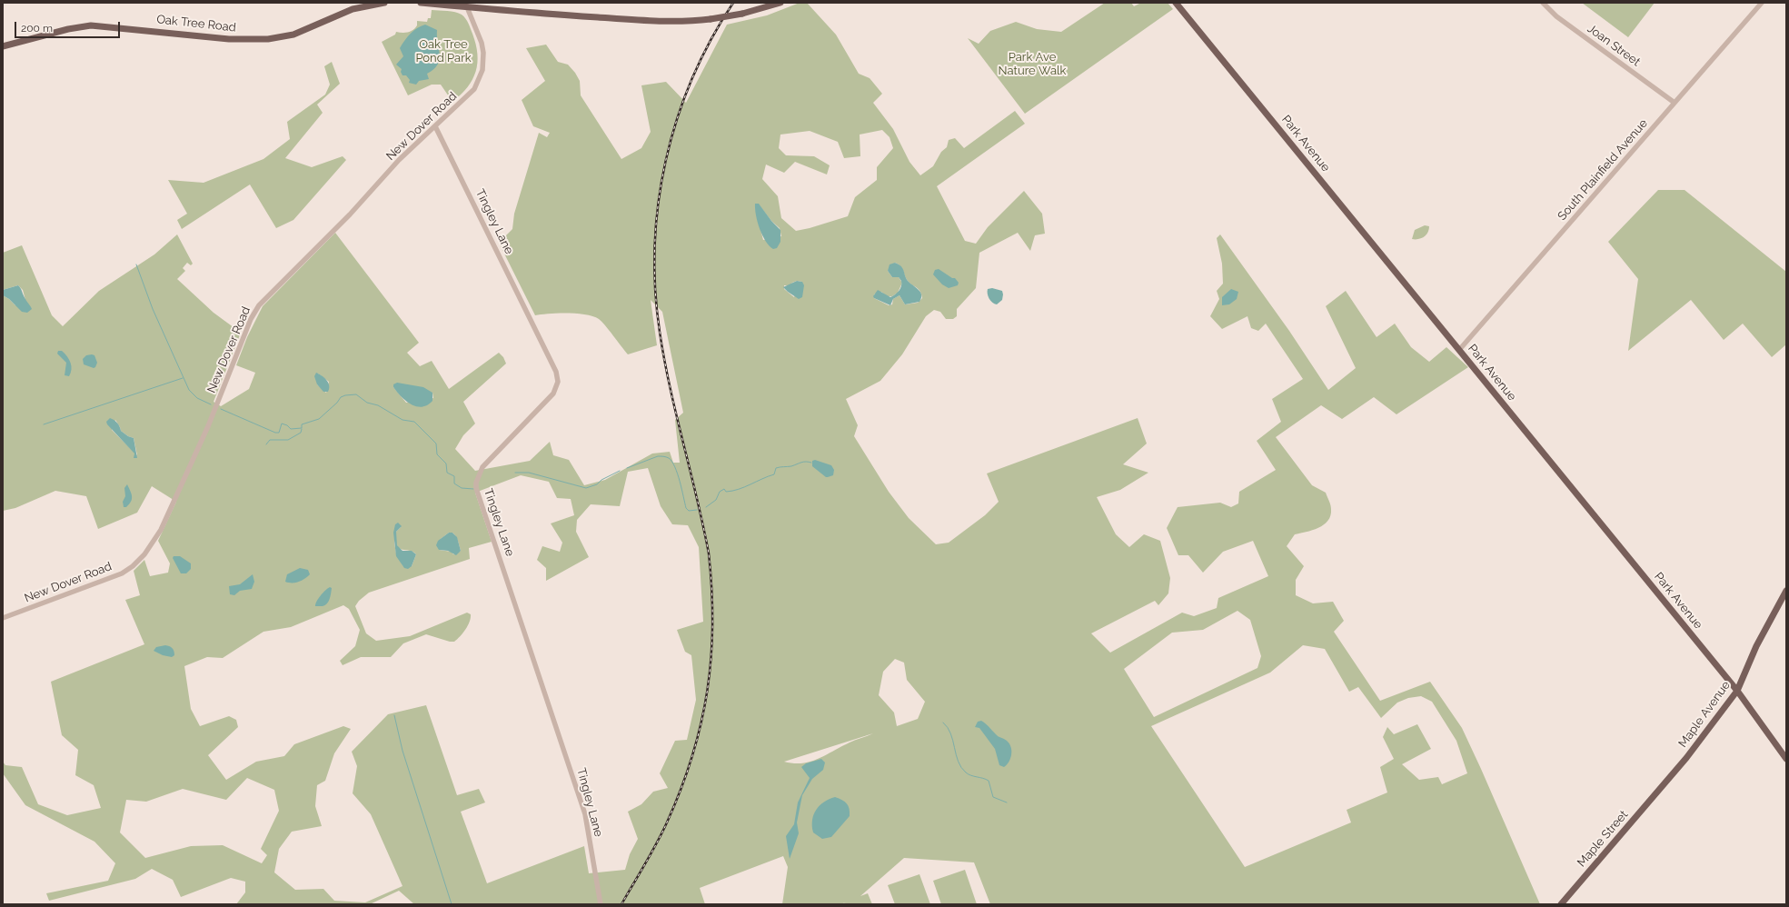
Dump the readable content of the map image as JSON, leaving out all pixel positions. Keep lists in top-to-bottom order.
{
  "streets": {
    "main road": [
      "Oak Tree Road",
      "Park Avenue",
      "Maple Avenue",
      "Maple Street"
    ],
    "street": [
      "Joan Street",
      "New Dover Road",
      "South Plainfield Avenue",
      "Tingley Lane"
    ]
  },
  "crossings": [
    ["Joan Street", "South Plainfield Avenue"],
    ["New Dover Road", "Tingley Lane"],
    ["Park Avenue", "South Plainfield Avenue"],
    ["Park Avenue", "Maple Avenue"],
    ["Maple Avenue", "Maple Street"]
  ],
  "parks": ["Oak Tree Pond Park", "Park Ave Nature Walk"],
  "scale_bar": "200 m"
}
